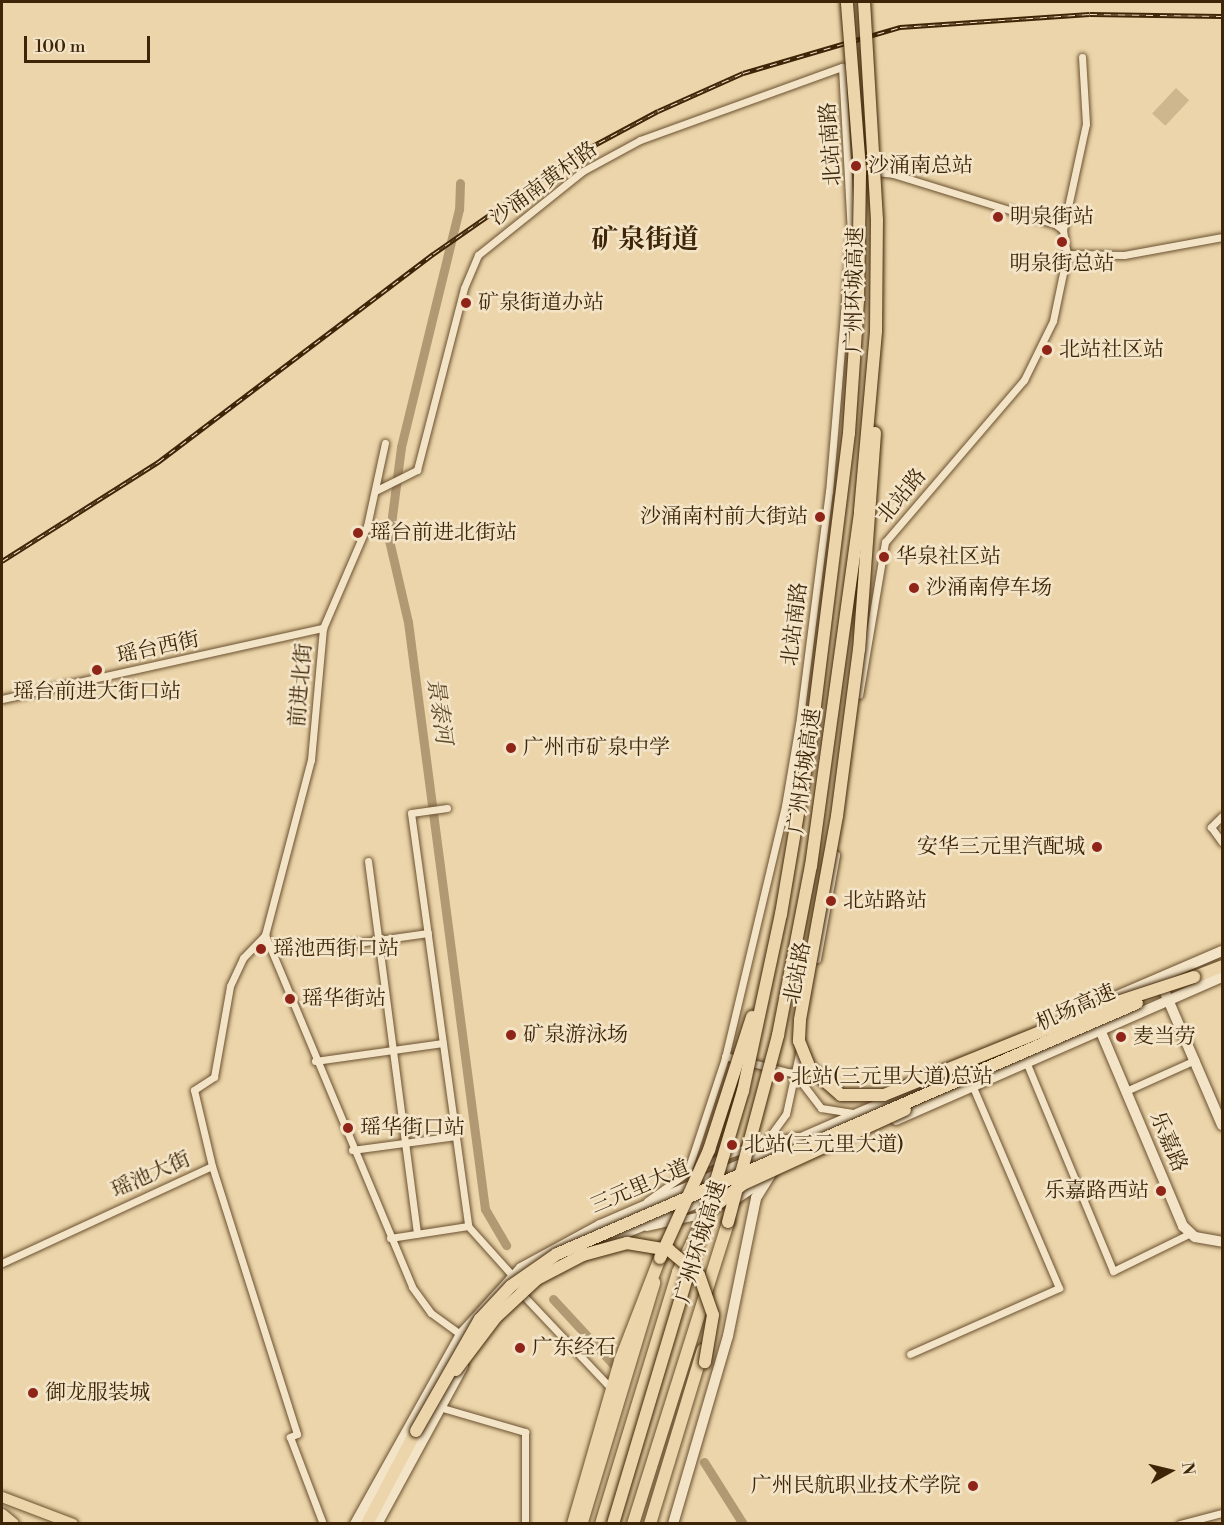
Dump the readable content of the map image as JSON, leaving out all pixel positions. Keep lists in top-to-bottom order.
{
  "streets": {
    "highway": ["广州环城高速", "机场高速"],
    "main road": ["乐嘉路", "三元里大道"],
    "street": [
      "北站南路",
      "沙涌南黄村路",
      "北站路",
      "瑶台西街",
      "前进北街",
      "瑶池大街"
    ]
  },
  "crossings": [
    ["北站南路", "沙涌南黄村路"],
    ["沙涌南黄村路", "前进北街"],
    ["瑶台西街", "前进北街"],
    ["前进北街", "瑶池大街"],
    ["机场高速", "三元里大道"],
    ["乐嘉路", "三元里大道"]
  ],
  "districts": ["矿泉街道"],
  "water": ["景泰河"],
  "places": [
    "沙涌南总站",
    "明泉街站",
    "明泉街总站",
    "矿泉街道办站",
    "北站社区站",
    "沙涌南村前大街站",
    "瑶台前进北街站",
    "华泉社区站",
    "沙涌南停车场",
    "瑶台前进大街口站",
    "广州市矿泉中学",
    "安华三元里汽配城",
    "北站路站",
    "瑶池西街口站",
    "瑶华街站",
    "矿泉游泳场",
    "麦当劳",
    "北站(三元里大道)总站",
    "瑶华街口站",
    "北站(三元里大道)",
    "乐嘉路西站",
    "广东经石",
    "御龙服装城",
    "广州民航职业技术学院"
  ],
  "scale_bar": "100 m",
  "north": "right"
}
